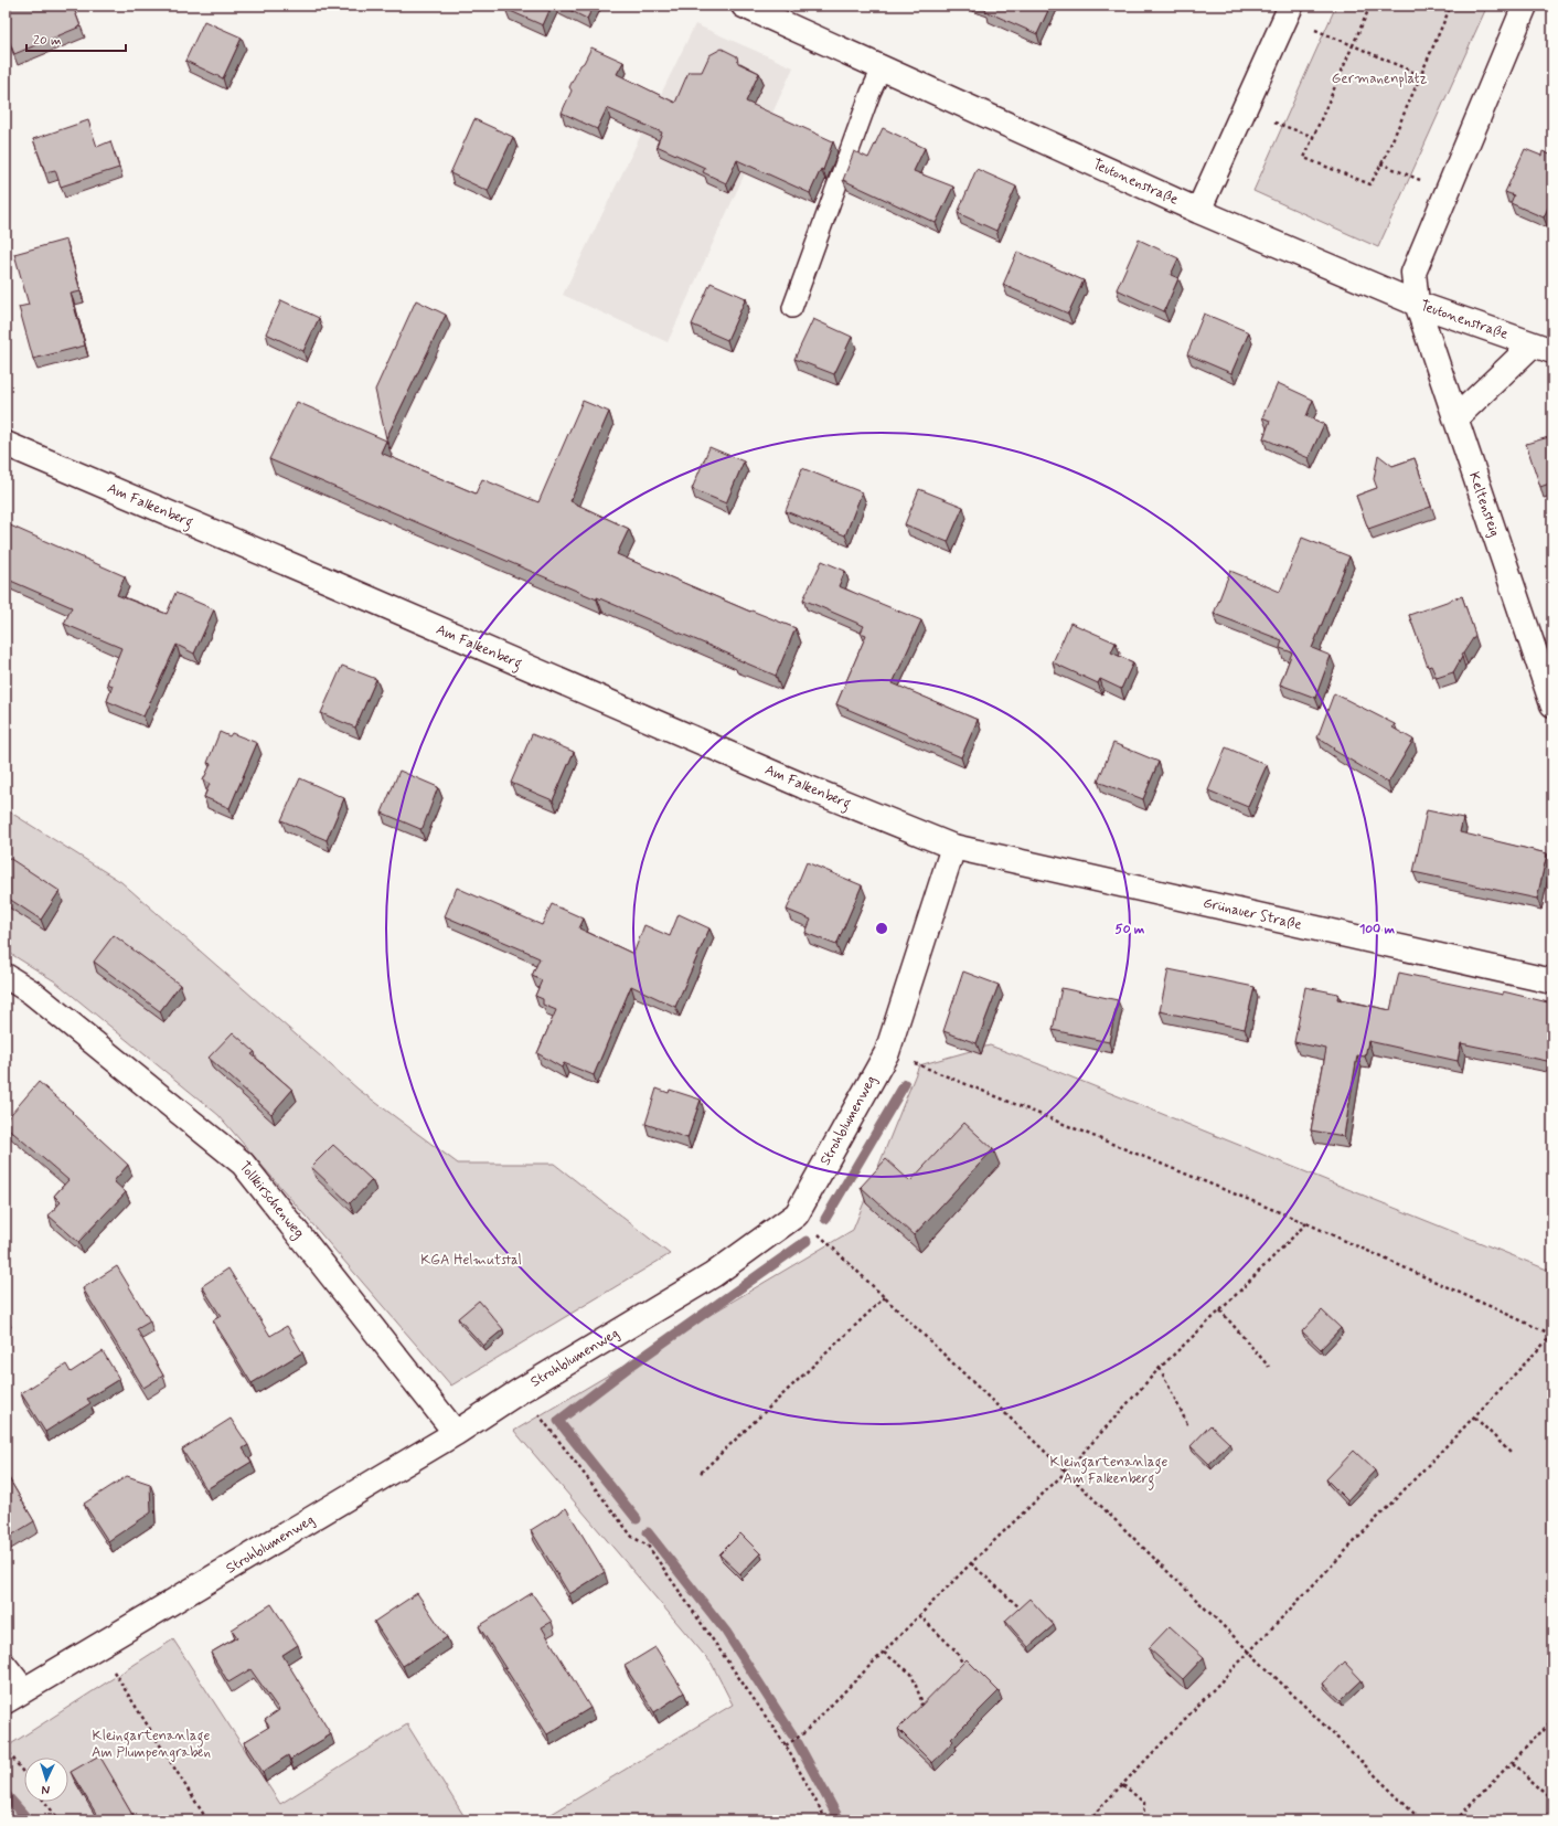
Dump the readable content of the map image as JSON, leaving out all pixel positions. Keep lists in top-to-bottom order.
{
  "streets": {
    "street": [
      "Teutonenstraße",
      "Keltensteig",
      "Am Falkenberg",
      "Grünauer Straße",
      "Strohblumenweg",
      "Tollkirschenweg"
    ]
  },
  "crossings": [
    ["Teutonenstraße", "Keltensteig"],
    ["Am Falkenberg", "Grünauer Straße"],
    ["Am Falkenberg", "Strohblumenweg"],
    ["Grünauer Straße", "Strohblumenweg"],
    ["Strohblumenweg", "Tollkirschenweg"]
  ],
  "parks": [
    "Germanenplatz",
    "KGA Helmutstal",
    "Kleingartenanlage Am Falkenberg",
    "Kleingartenanlage Am Plumpengraben"
  ],
  "scale_bar": "20 m",
  "north": "bottom",
  "rings": ["50 m", "100 m"]
}
